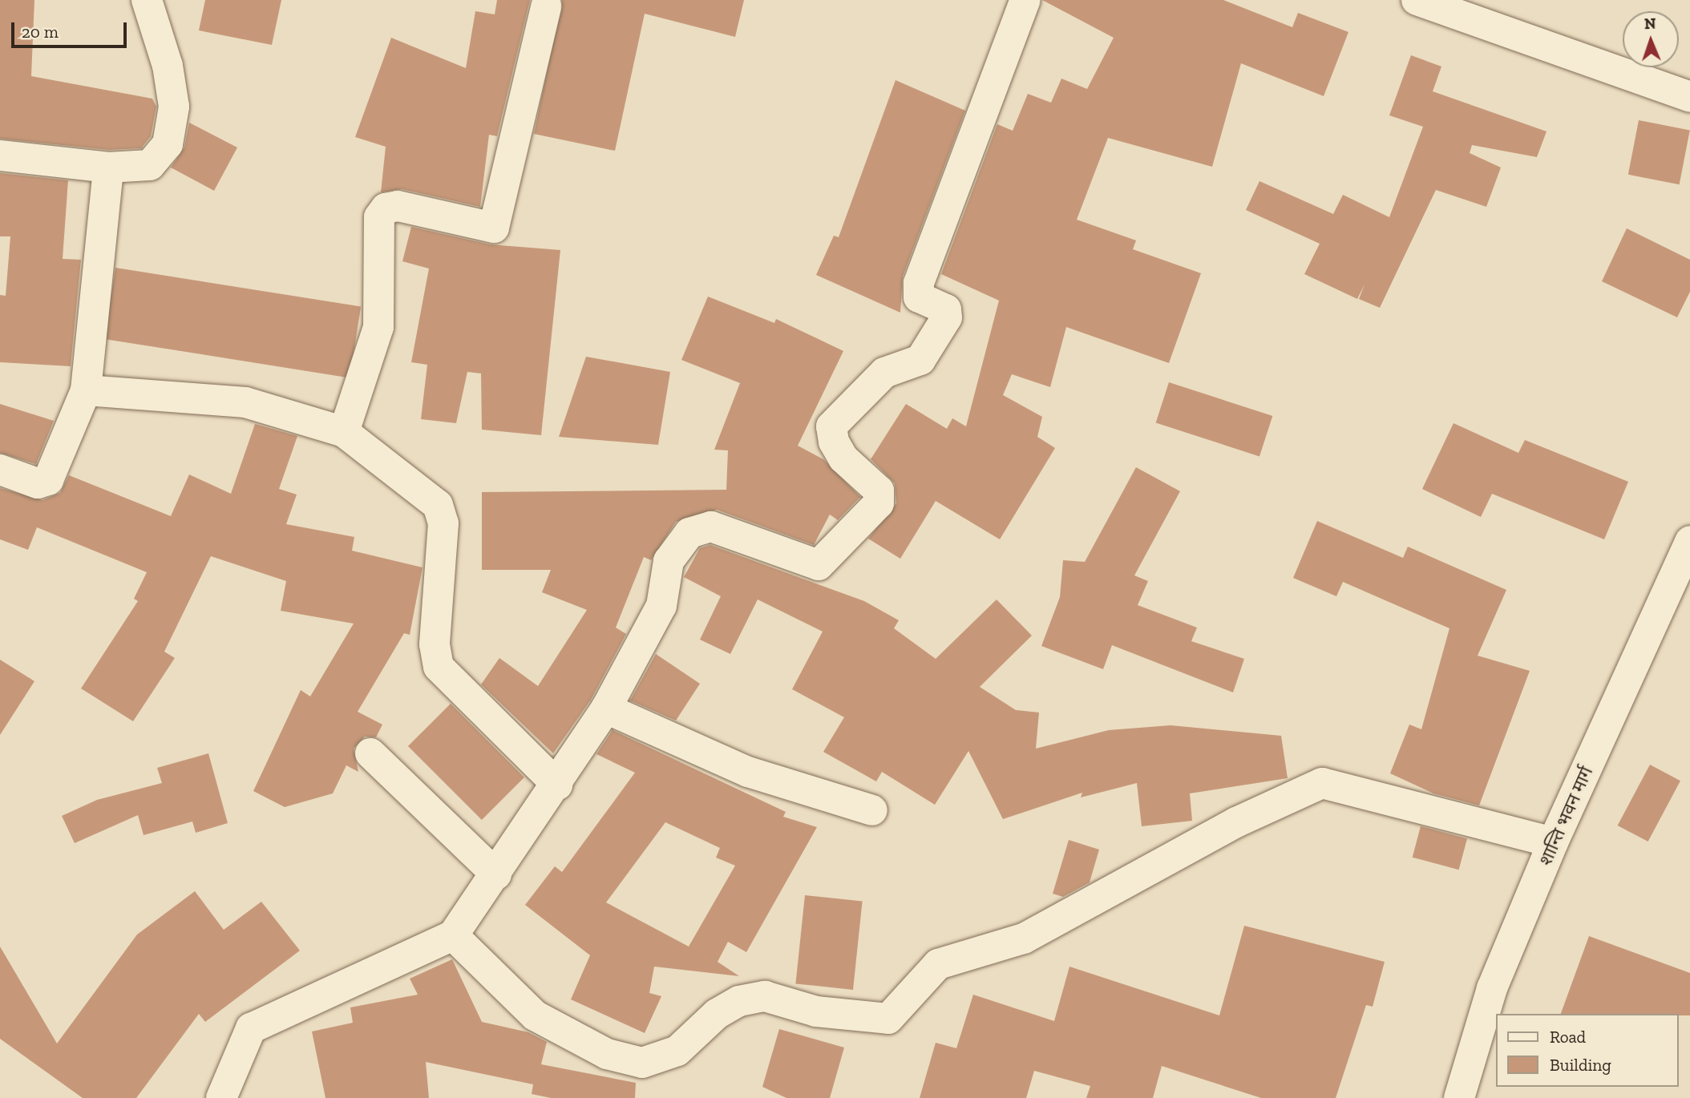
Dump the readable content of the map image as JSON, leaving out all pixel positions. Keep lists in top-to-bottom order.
{
  "streets": {
    "street": ["शान्ति भवन मार्ग"]
  },
  "legend": ["Road", "Building"],
  "scale_bar": "20 m",
  "north": "top"
}
